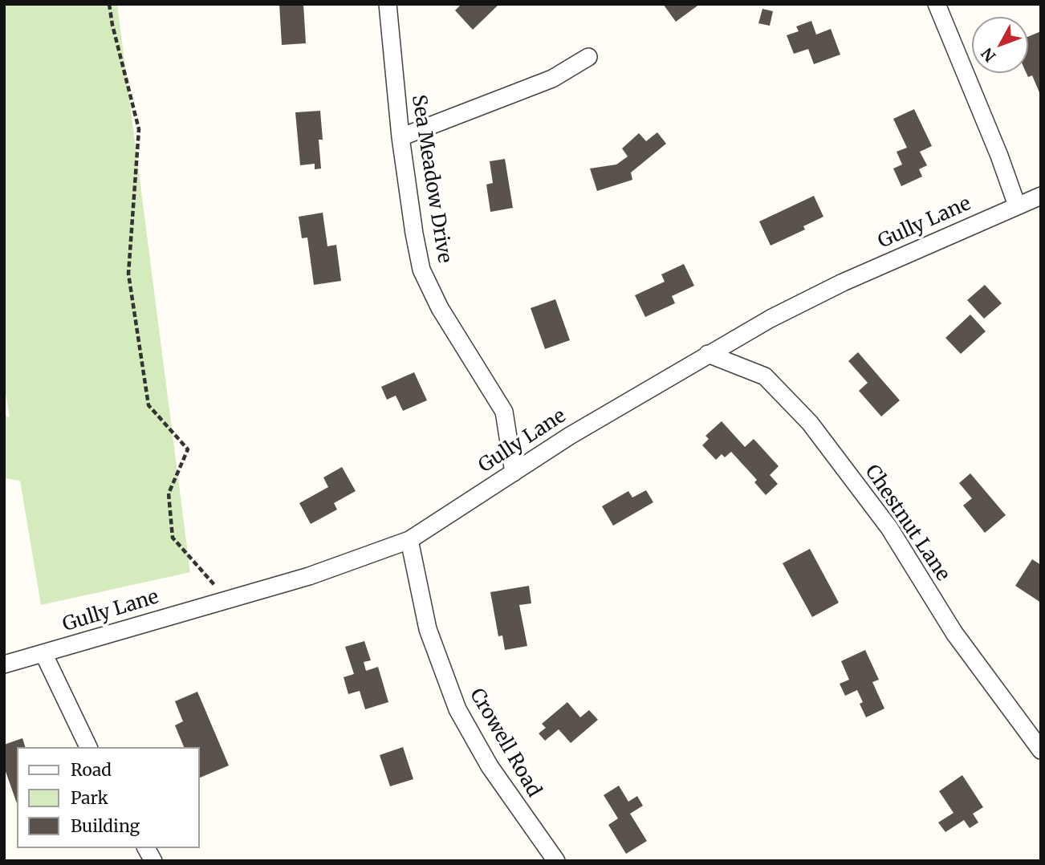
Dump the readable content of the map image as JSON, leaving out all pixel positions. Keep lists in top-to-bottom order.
{
  "streets": {
    "street": [
      "Sea Meadow Drive",
      "Gully Lane",
      "Chestnut Lane",
      "Crowell Road"
    ]
  },
  "crossings": [
    ["Sea Meadow Drive", "Gully Lane"],
    ["Gully Lane", "Chestnut Lane"],
    ["Gully Lane", "Crowell Road"]
  ],
  "legend": ["Road", "Park", "Building"],
  "north": "bottom left"
}
